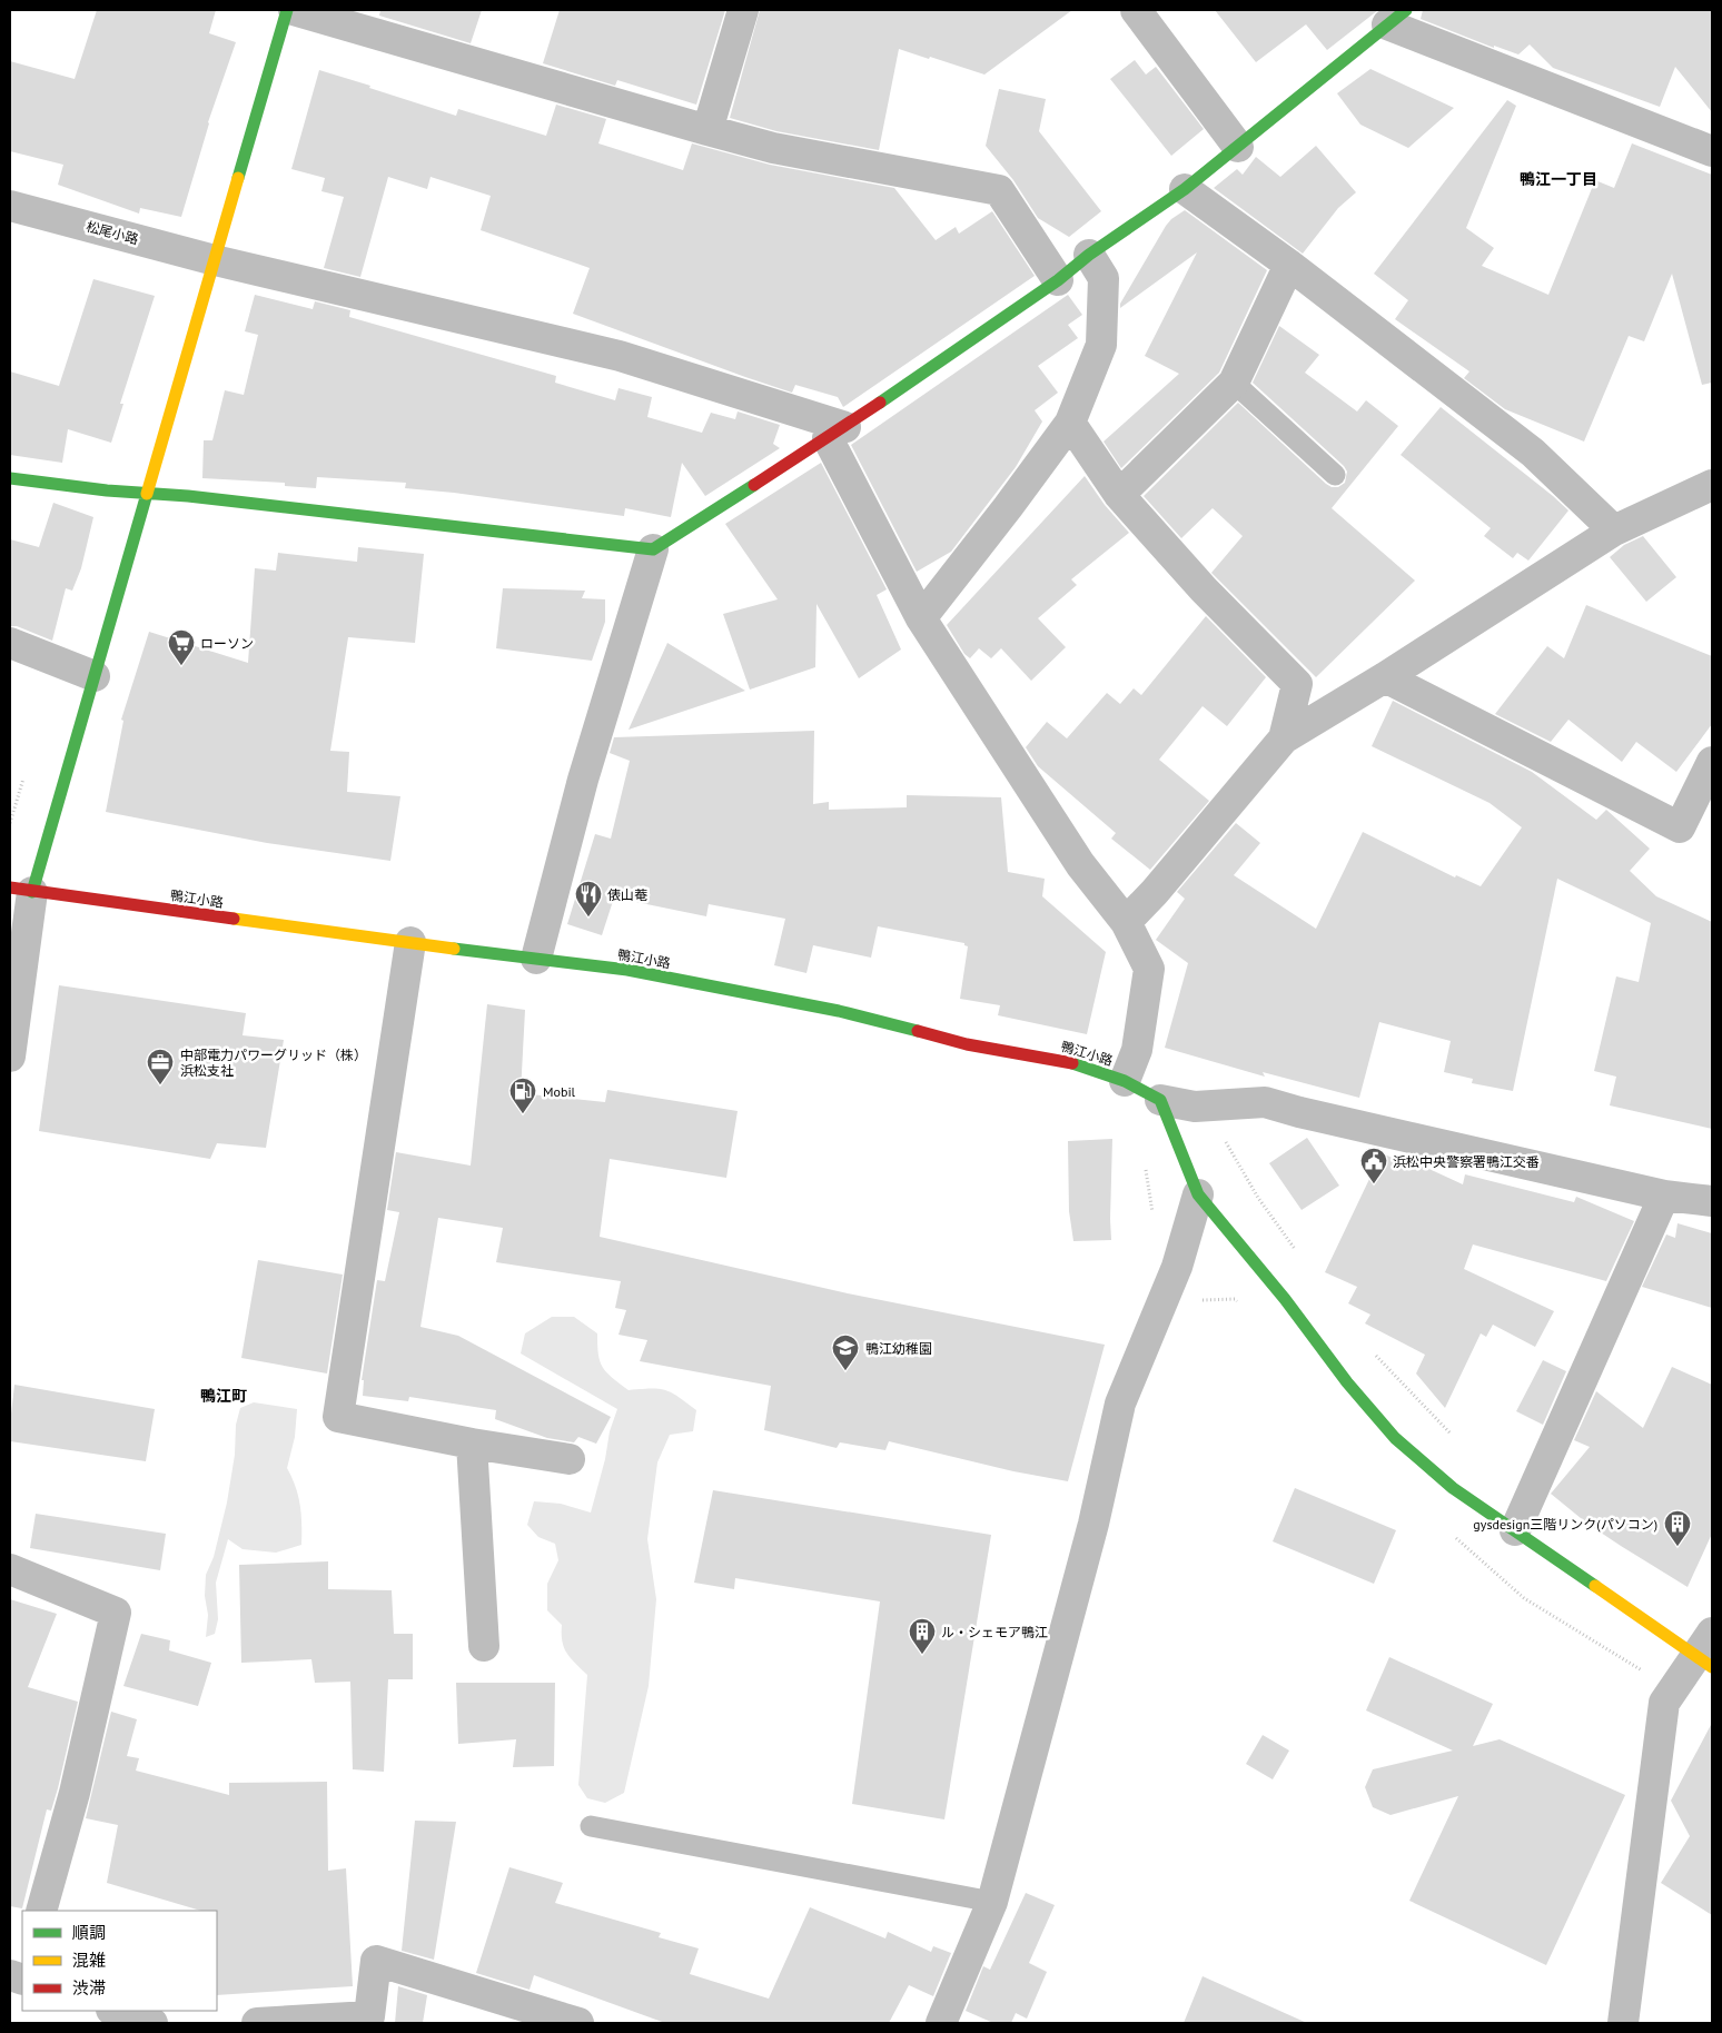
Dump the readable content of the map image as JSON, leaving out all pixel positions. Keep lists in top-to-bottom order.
{
  "streets": {
    "street": ["松尾小路", "鴨江小路"]
  },
  "districts": ["鴨江一丁目", "鴨江町"],
  "places": {
    "supermarket": ["ローソン"],
    "restaurant": ["俵山菴"],
    "office": ["中部電力パワーグリッド（株） 浜松支社"],
    "fuel station": ["Mobil"],
    "public building": ["浜松中央警察署鴨江交番"],
    "school or university": ["鴨江幼稚園"],
    "building": ["gysdesign三階リンク(パソコン)", "ル・シェモア鴨江"]
  },
  "legend": ["順調", "混雑", "渋滞"]
}
